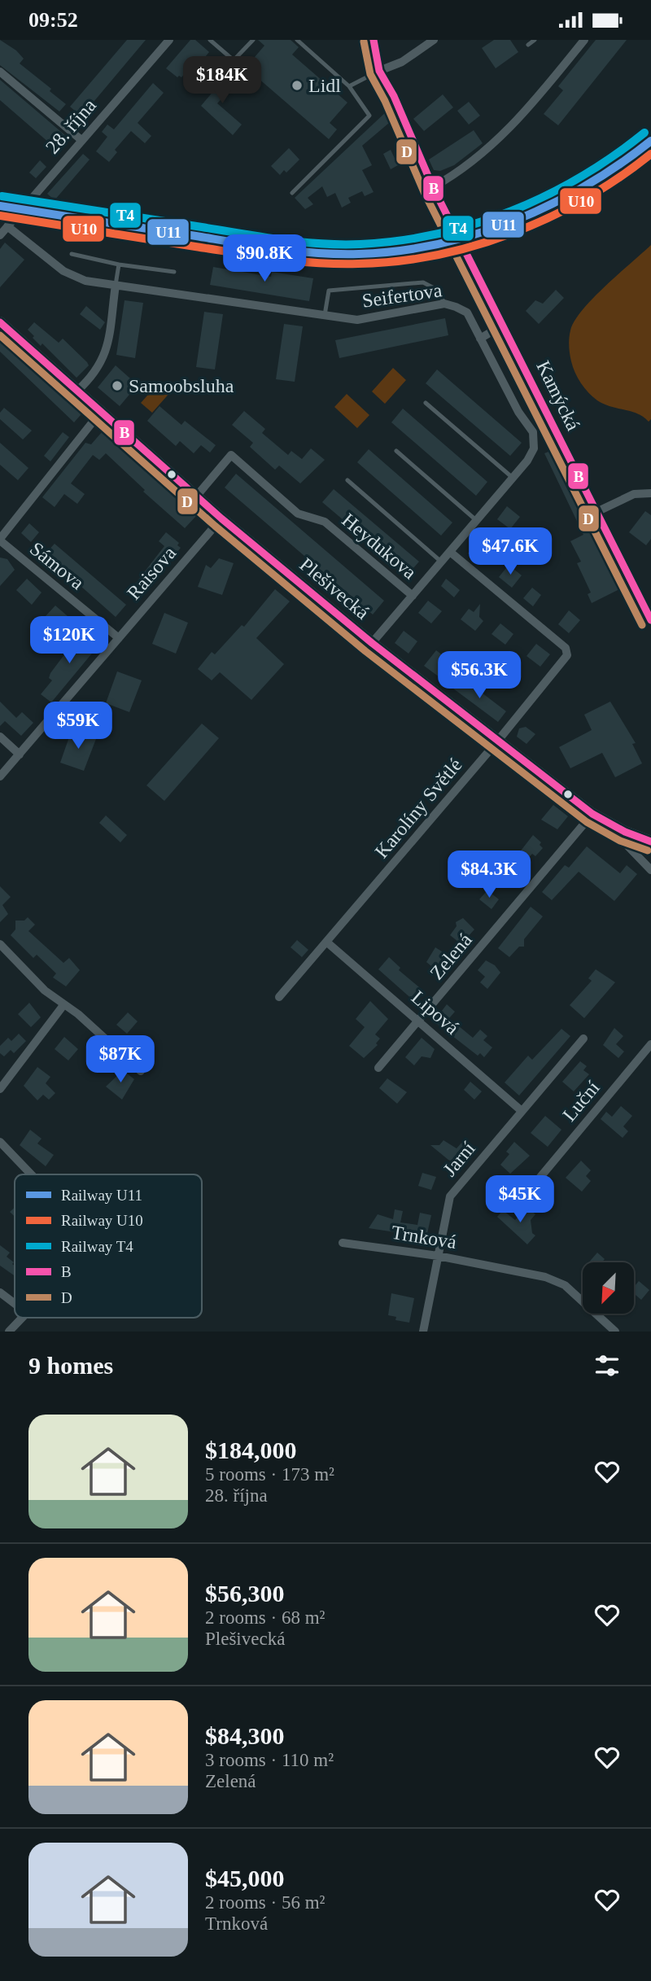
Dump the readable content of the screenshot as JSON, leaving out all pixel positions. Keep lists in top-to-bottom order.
{
  "streets": {
    "street": [
      "28. října",
      "Seifertova",
      "Kamýcká",
      "Heydukova",
      "Sámova",
      "Raisova",
      "Plešivecká",
      "Karolíny Světlé",
      "Zelená",
      "Lipová",
      "Luční",
      "Jarní",
      "Trnková"
    ]
  },
  "crossings": [
    ["28. října", "Seifertova"],
    ["Seifertova", "Heydukova"],
    ["Heydukova", "Plešivecká"],
    ["Heydukova", "Karolíny Světlé"],
    ["Sámova", "Raisova"],
    ["Raisova", "Plešivecká"],
    ["Plešivecká", "Karolíny Světlé"],
    ["Plešivecká", "Zelená"],
    ["Karolíny Světlé", "Lipová"],
    ["Zelená", "Lipová"],
    ["Lipová", "Jarní"],
    ["Jarní", "Trnková"]
  ],
  "places": ["Lidl", "Samoobsluha"],
  "lines": [
    "transit line B",
    "transit line D",
    "rail line T4",
    "rail line U11",
    "rail line U10"
  ],
  "legend": [
    "Railway U11",
    "Railway U10",
    "Railway T4",
    "B",
    "D"
  ],
  "north": "bottom left",
  "page": {
    "status": "09:52",
    "price": [
      "$184K",
      "$90.8K",
      "$47.6K",
      "$120K",
      "$56.3K",
      "$59K",
      "$84.3K",
      "$87K",
      "$45K"
    ],
    "heading": "9 homes",
    "list": [
      {
        "name": "$184,000",
        "note": "5 rooms · 173 m² · 28. října"
      },
      {
        "name": "$56,300",
        "note": "2 rooms · 68 m² · Plešivecká"
      },
      {
        "name": "$84,300",
        "note": "3 rooms · 110 m² · Zelená"
      },
      {
        "name": "$45,000",
        "note": "2 rooms · 56 m² · Trnková"
      }
    ]
  }
}
